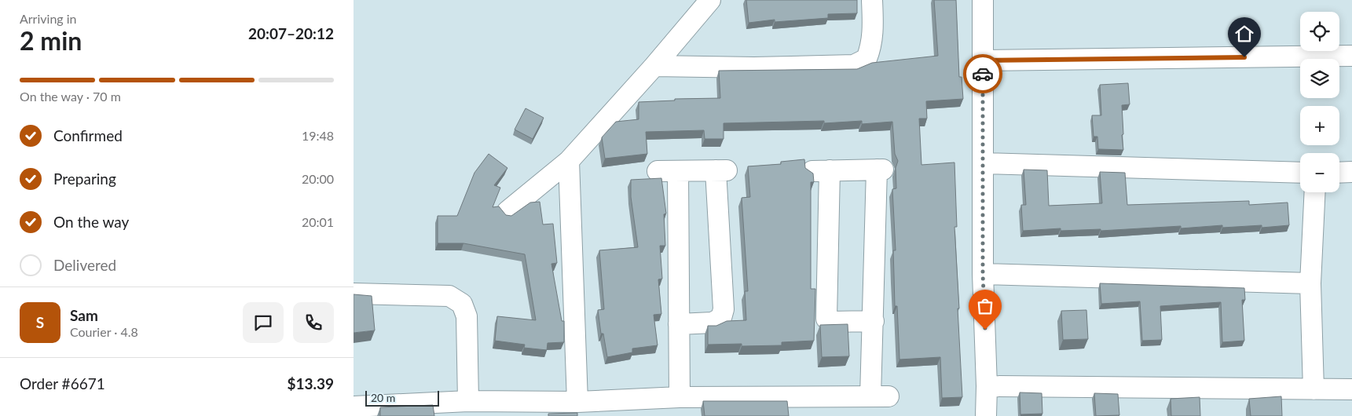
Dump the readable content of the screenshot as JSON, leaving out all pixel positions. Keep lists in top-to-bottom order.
{
  "scale_bar": "20 m",
  "page": {
    "heading": ["2 min", "Arriving in", "20:07–20:12"],
    "panel": [
      "Sam",
      "Courier · 4.8",
      "Order #6671",
      "$13.39"
    ],
    "map_buttons": ["+", "−"],
    "bar": "On the way · 70 m",
    "list": [
      ["Confirmed", "19:48"],
      ["Preparing", "20:00"],
      ["On the way", "20:01"],
      "Delivered"
    ],
    "round": "S",
    "scale": "20 m"
  }
}
